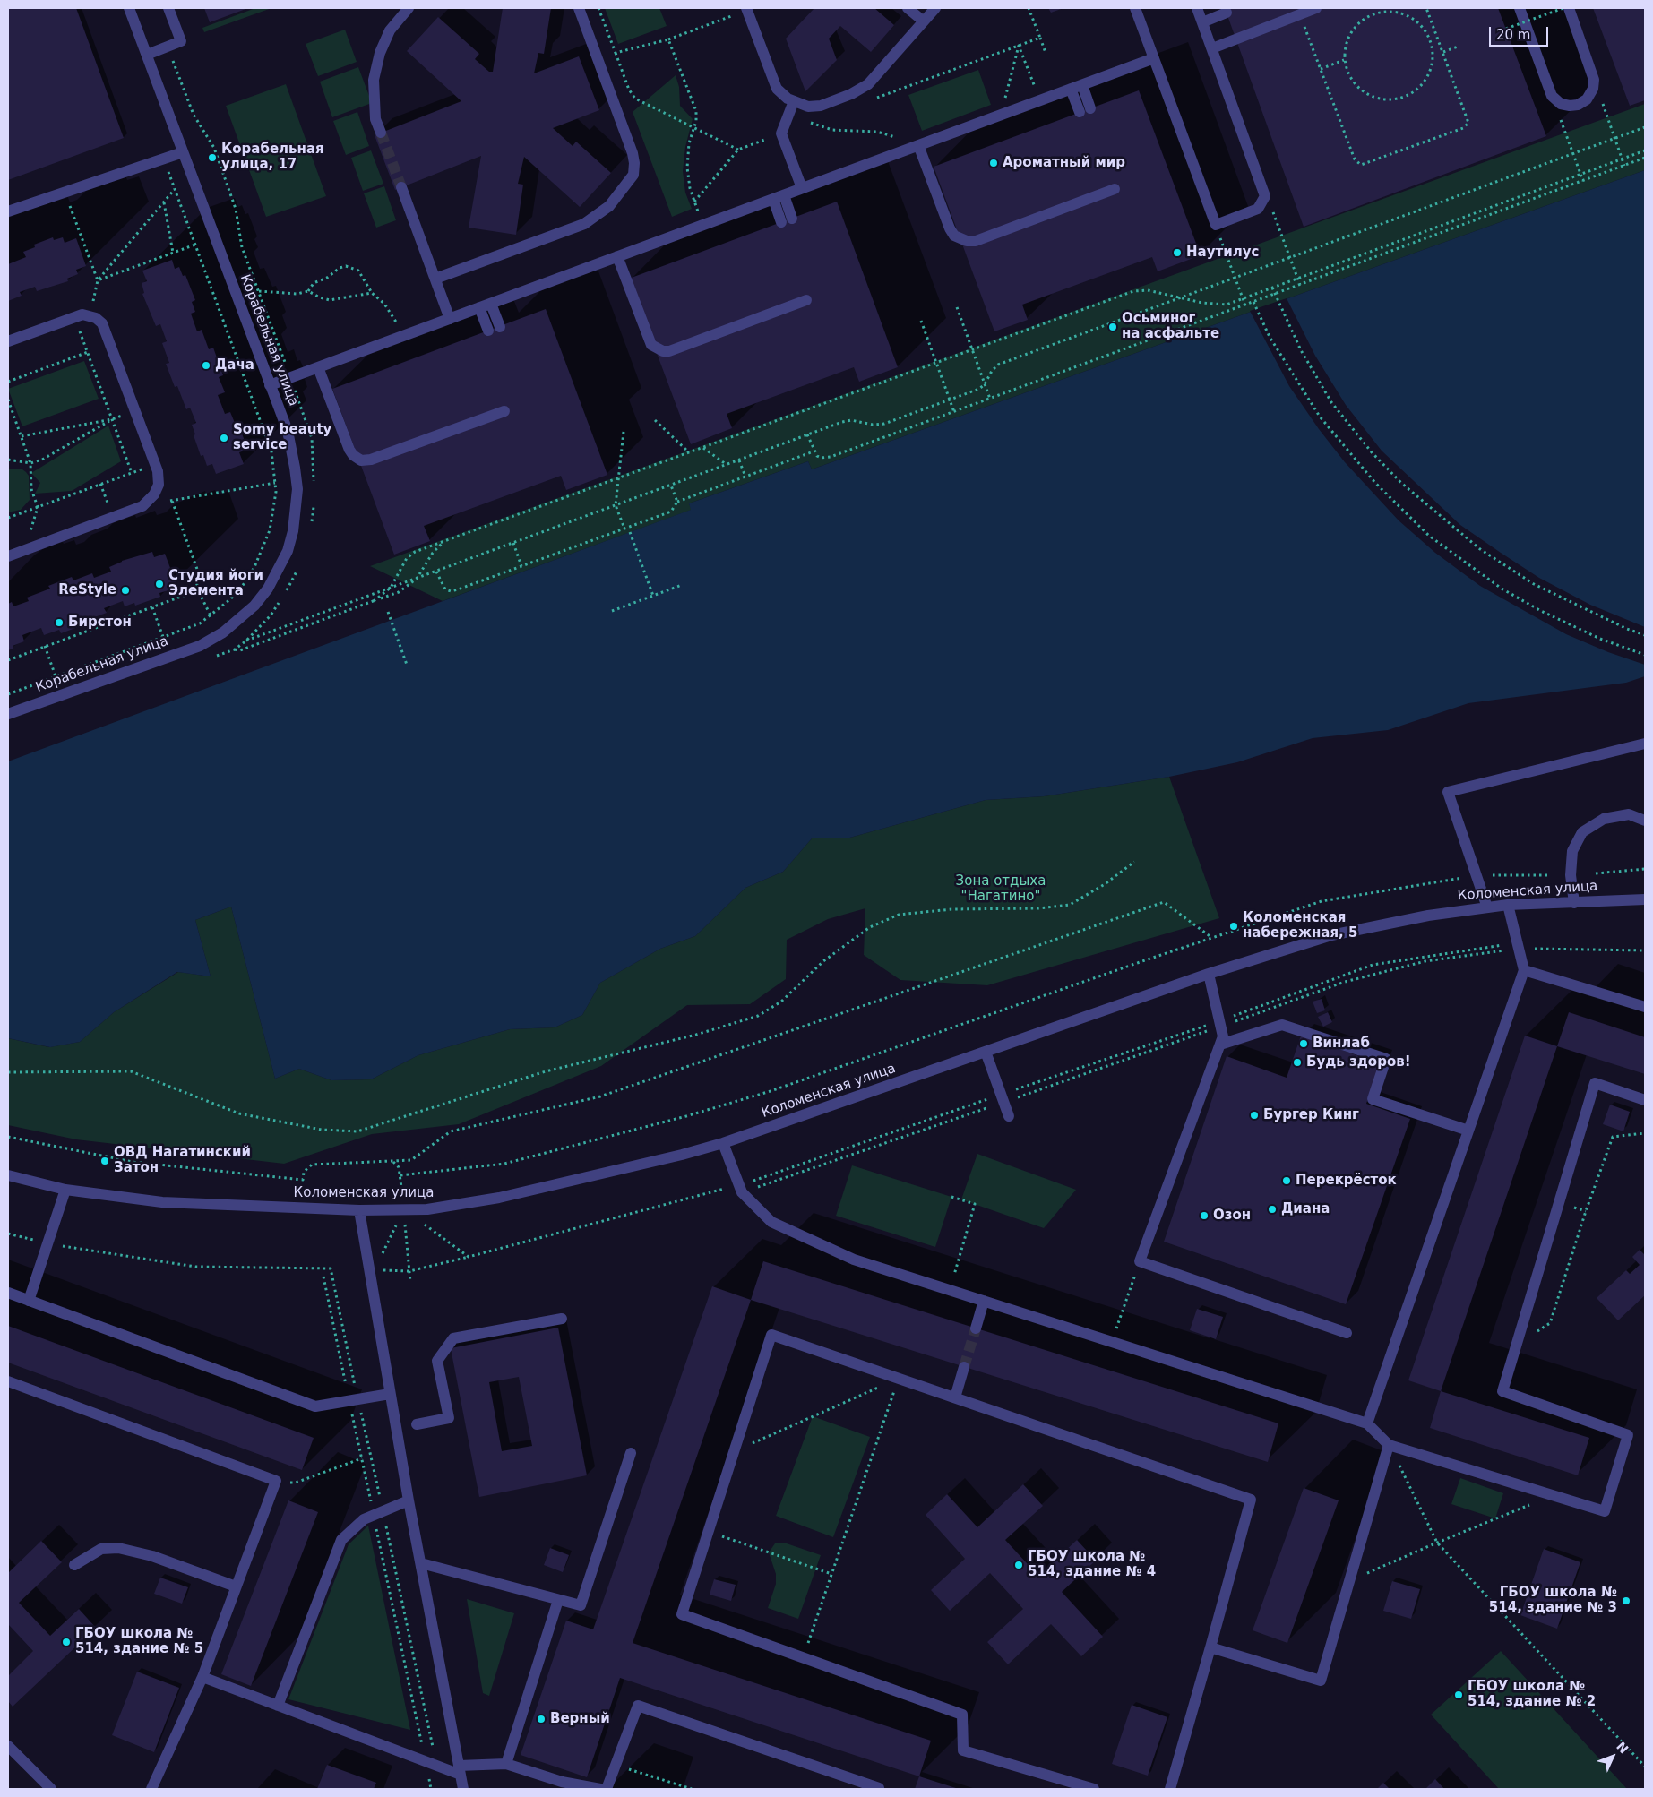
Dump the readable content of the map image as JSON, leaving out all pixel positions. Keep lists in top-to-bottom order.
{
  "streets": {
    "street": ["Корабельная улица", "Коломенская улица"]
  },
  "parks": ["Зона отдыха \"Нагатино\""],
  "places": [
    "Корабельная улица, 17",
    "Ароматный мир",
    "Наутилус",
    "Осьминог на асфальте",
    "Дача",
    "Somy beauty service",
    "Студия йоги Элемента",
    "ReStyle",
    "Бирстон",
    "Коломенская набережная, 5",
    "Винлаб",
    "Будь здоров!",
    "Бургер Кинг",
    "ОВД Нагатинский Затон",
    "Перекрёсток",
    "Диана",
    "Озон",
    "ГБОУ школа № 514, здание № 4",
    "ГБОУ школа № 514, здание № 3",
    "ГБОУ школа № 514, здание № 5",
    "ГБОУ школа № 514, здание № 2",
    "Верный"
  ],
  "scale_bar": "20 m",
  "north": "top right"
}
